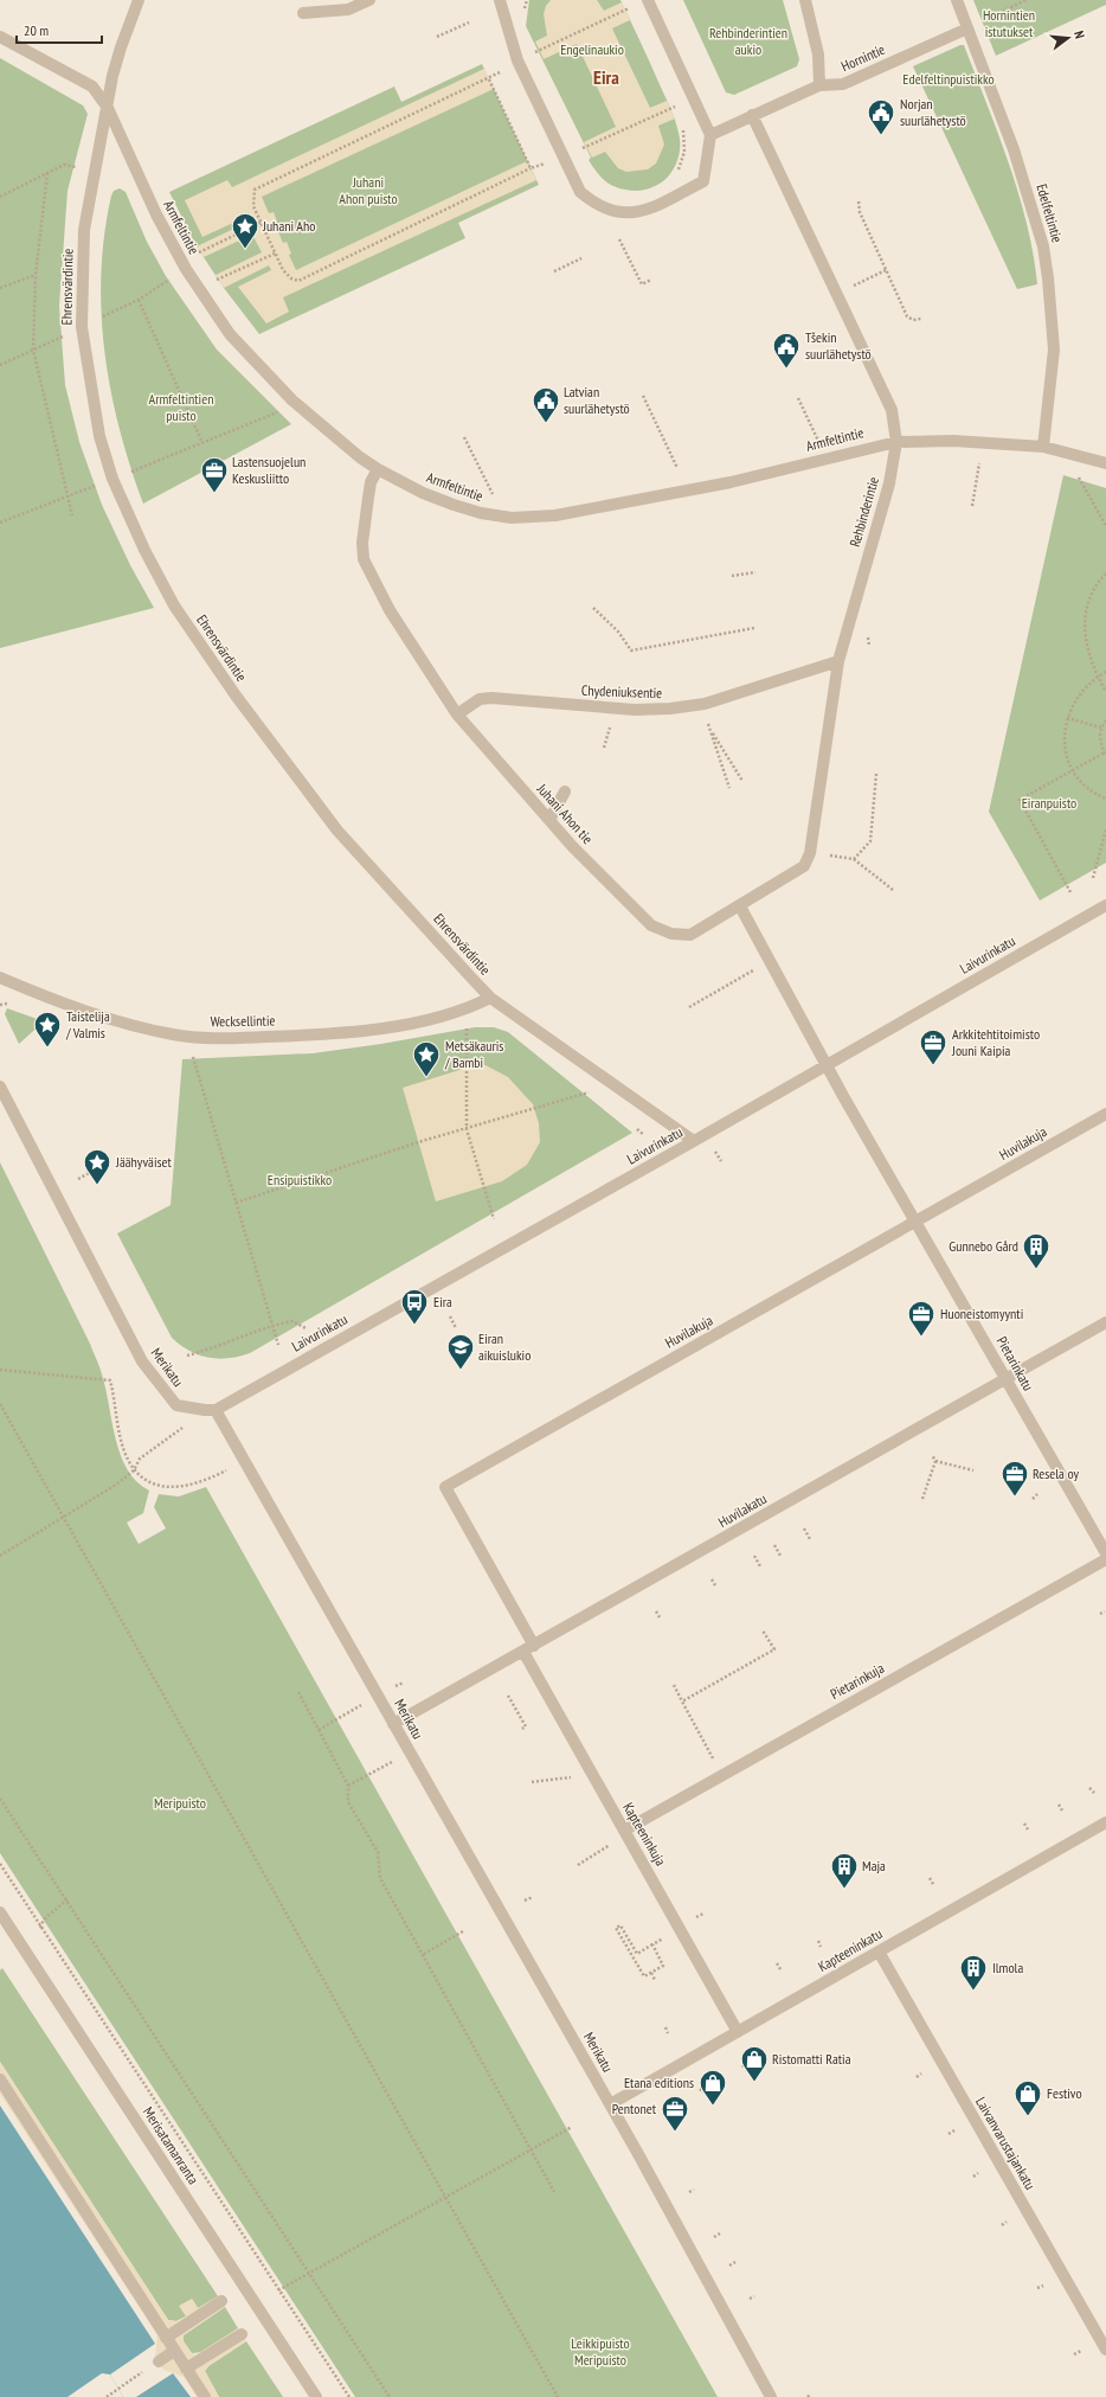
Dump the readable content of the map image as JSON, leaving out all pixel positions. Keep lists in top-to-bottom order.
{
  "streets": {
    "street": [
      "Hornintie",
      "Edelfeltintie",
      "Armfeltintie",
      "Ehrensvärdintie",
      "Rehbinderintie",
      "Chydeniuksentie",
      "Juhani Ahon tie",
      "Laivurinkatu",
      "Wecksellintie",
      "Huvilakuja",
      "Pietarinkatu",
      "Merikatu",
      "Huvilakatu",
      "Pietarinkuja",
      "Kapteeninkuja",
      "Kapteeninkatu",
      "Laivanvarustajankatu",
      "Merisatamanranta"
    ]
  },
  "crossings": [
    ["Hornintie", "Edelfeltintie"],
    ["Hornintie", "Rehbinderintie"],
    ["Edelfeltintie", "Armfeltintie"],
    ["Armfeltintie", "Ehrensvärdintie"],
    ["Armfeltintie", "Rehbinderintie"],
    ["Armfeltintie", "Juhani Ahon tie"],
    ["Ehrensvärdintie", "Laivurinkatu"],
    ["Ehrensvärdintie", "Wecksellintie"],
    ["Rehbinderintie", "Chydeniuksentie"],
    ["Chydeniuksentie", "Juhani Ahon tie"],
    ["Laivurinkatu", "Pietarinkatu"],
    ["Laivurinkatu", "Merikatu"],
    ["Huvilakuja", "Pietarinkatu"],
    ["Huvilakuja", "Huvilakatu"],
    ["Huvilakuja", "Kapteeninkuja"],
    ["Pietarinkatu", "Huvilakatu"],
    ["Merikatu", "Huvilakatu"],
    ["Merikatu", "Kapteeninkatu"],
    ["Huvilakatu", "Kapteeninkuja"],
    ["Pietarinkuja", "Kapteeninkuja"],
    ["Kapteeninkuja", "Kapteeninkatu"],
    ["Kapteeninkatu", "Laivanvarustajankatu"]
  ],
  "districts": ["Eira"],
  "parks": [
    "Hornintien istutukset",
    "Rehbinderintien aukio",
    "Engelinaukio",
    "Edelfeltinpuistikko",
    "Juhani Ahon puisto",
    "Armfeltintien puisto",
    "Eiranpuisto",
    "Ensipuistikko",
    "Meripuisto",
    "Leikkipuisto Meripuisto"
  ],
  "places": {
    "public building": ["Norjan suurlähetystö", "Tšekin suurlähetystö", "Latvian suurlähetystö"],
    "place": [
      "Juhani Aho",
      "Taistelija / Valmis",
      "Metsäkauris / Bambi",
      "Jäähyväiset"
    ],
    "office": [
      "Lastensuojelun Keskusliitto",
      "Arkkitehtitoimisto Jouni Kaipia",
      "Huoneistomyynti",
      "Resela oy",
      "Pentonet"
    ],
    "building": ["Gunnebo Gård", "Maja", "Ilmola"],
    "bus stop": ["Eira"],
    "school or university": ["Eiran aikuislukio"],
    "shop": ["Ristomatti Ratia", "Etana editions", "Festivo"]
  },
  "scale_bar": "20 m",
  "north": "right"
}
